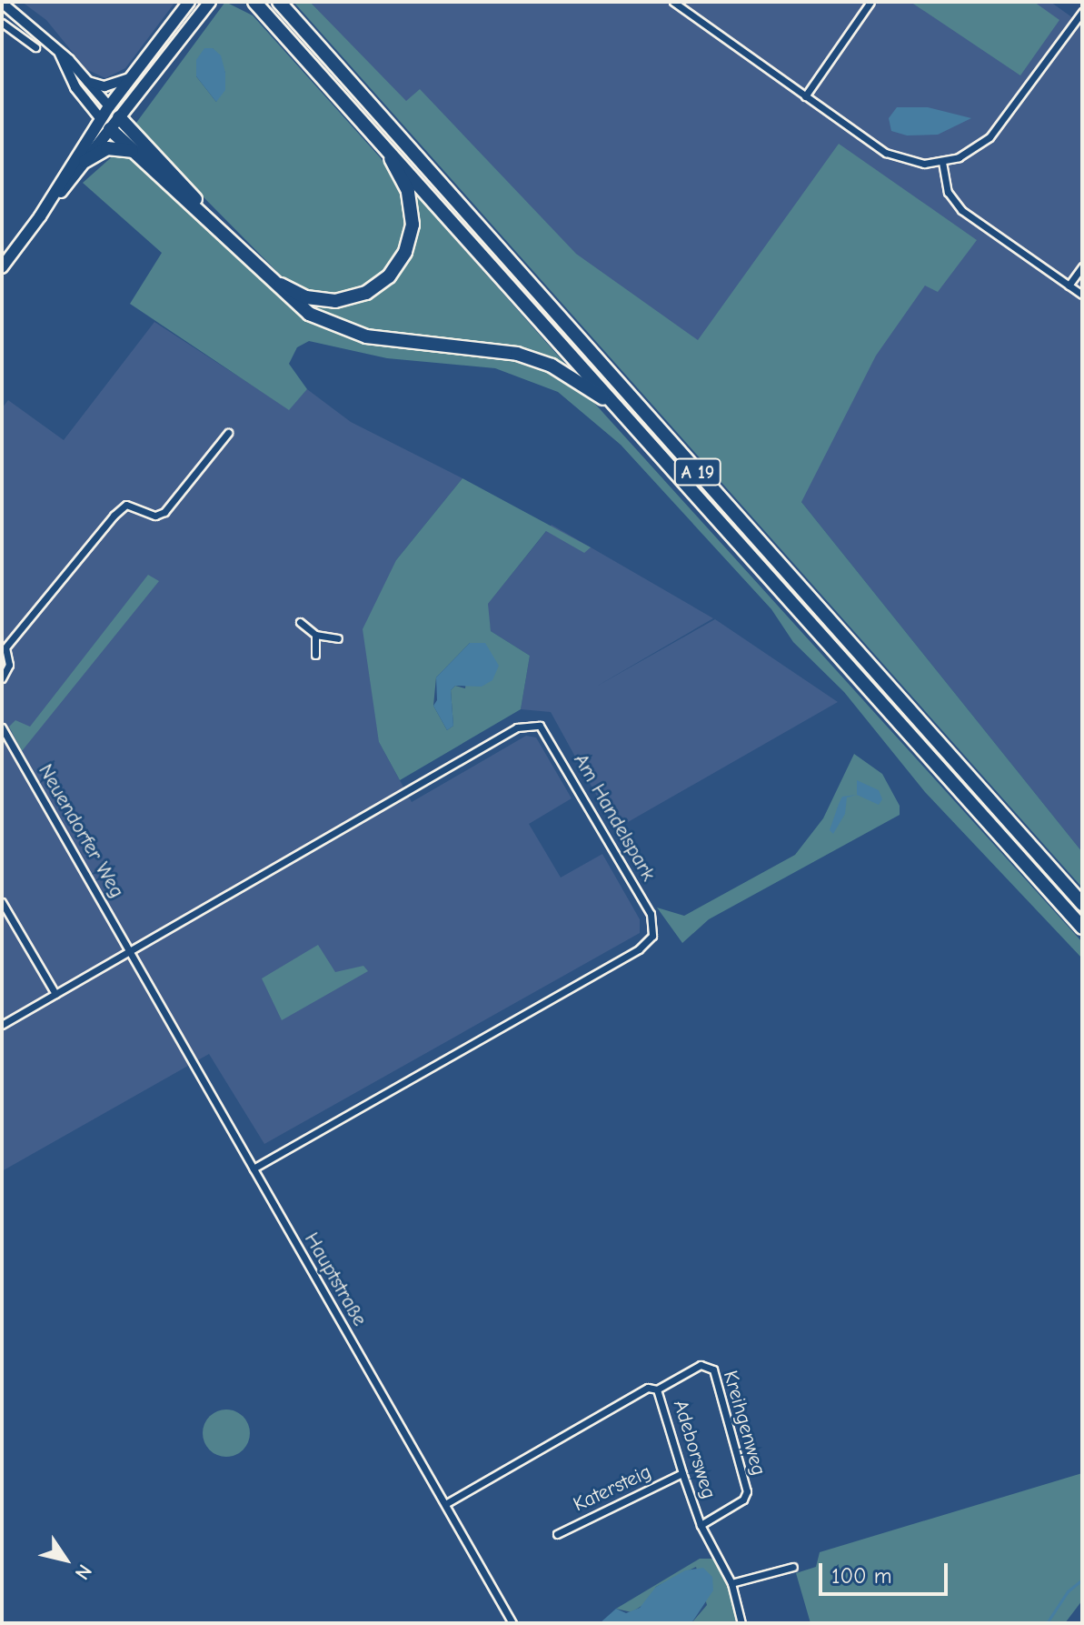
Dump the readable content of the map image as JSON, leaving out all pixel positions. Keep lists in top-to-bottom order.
{
  "streets": {
    "highway": ["A 19"],
    "street": [
      "Am Handelspark",
      "Neuendorfer Weg",
      "Hauptstraße",
      "Kreihgenweg",
      "Adeborsweg",
      "Katersteig"
    ]
  },
  "crossings": [
    ["Am Handelspark", "Neuendorfer Weg"],
    ["Am Handelspark", "Hauptstraße"],
    ["Neuendorfer Weg", "Hauptstraße"],
    ["Hauptstraße", "Adeborsweg"],
    ["Kreihgenweg", "Adeborsweg"],
    ["Adeborsweg", "Katersteig"]
  ],
  "scale_bar": "100 m",
  "north": "bottom right"
}
